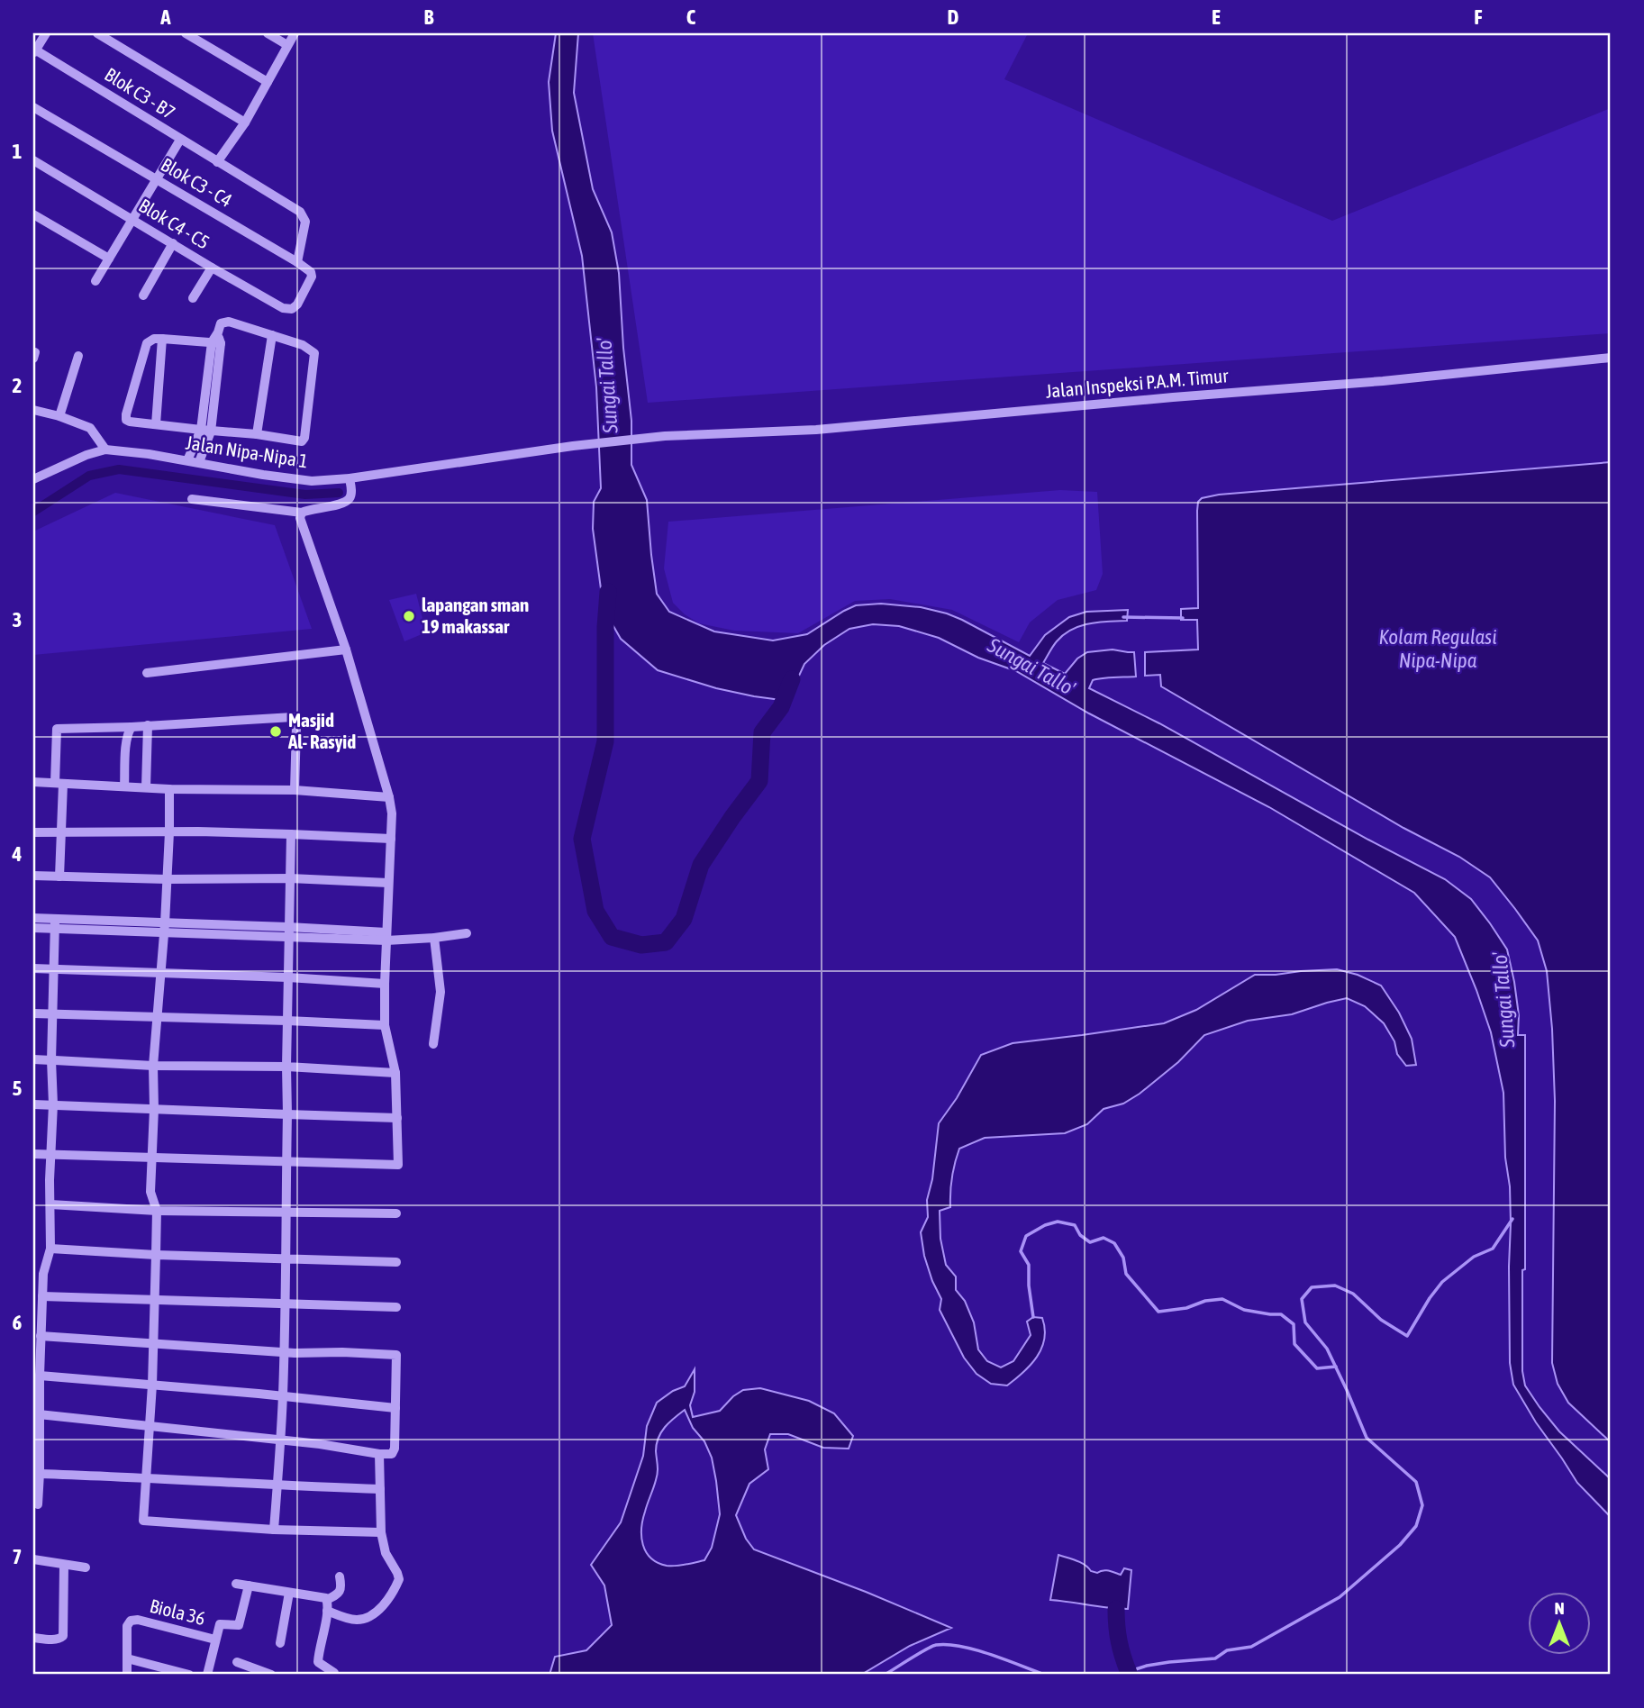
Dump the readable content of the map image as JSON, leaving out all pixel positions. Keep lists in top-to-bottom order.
{
  "streets": {
    "street": [
      "Blok C3 - B7",
      "Blok C3 - C4",
      "Blok C4 - C5",
      "Jalan Inspeksi P.A.M. Timur",
      "Jalan Nipa-Nipa 1",
      "Biola 36"
    ]
  },
  "crossings": [
    ["Blok C3 - B7", "Blok C3 - C4"],
    ["Blok C3 - B7", "Blok C4 - C5"],
    ["Blok C3 - C4", "Blok C4 - C5"],
    ["Jalan Inspeksi P.A.M. Timur", "Jalan Nipa-Nipa 1"]
  ],
  "water": ["Sungai Tallo'", "Kolam Regulasi Nipa-Nipa"],
  "places": ["lapangan sman 19 makassar", "Masjid Al- Rasyid"],
  "north": "top",
  "grid": {
    "columns": [
      "A",
      "B",
      "C",
      "D",
      "E",
      "F"
    ],
    "rows": [
      "1",
      "2",
      "3",
      "4",
      "5",
      "6",
      "7"
    ]
  }
}
